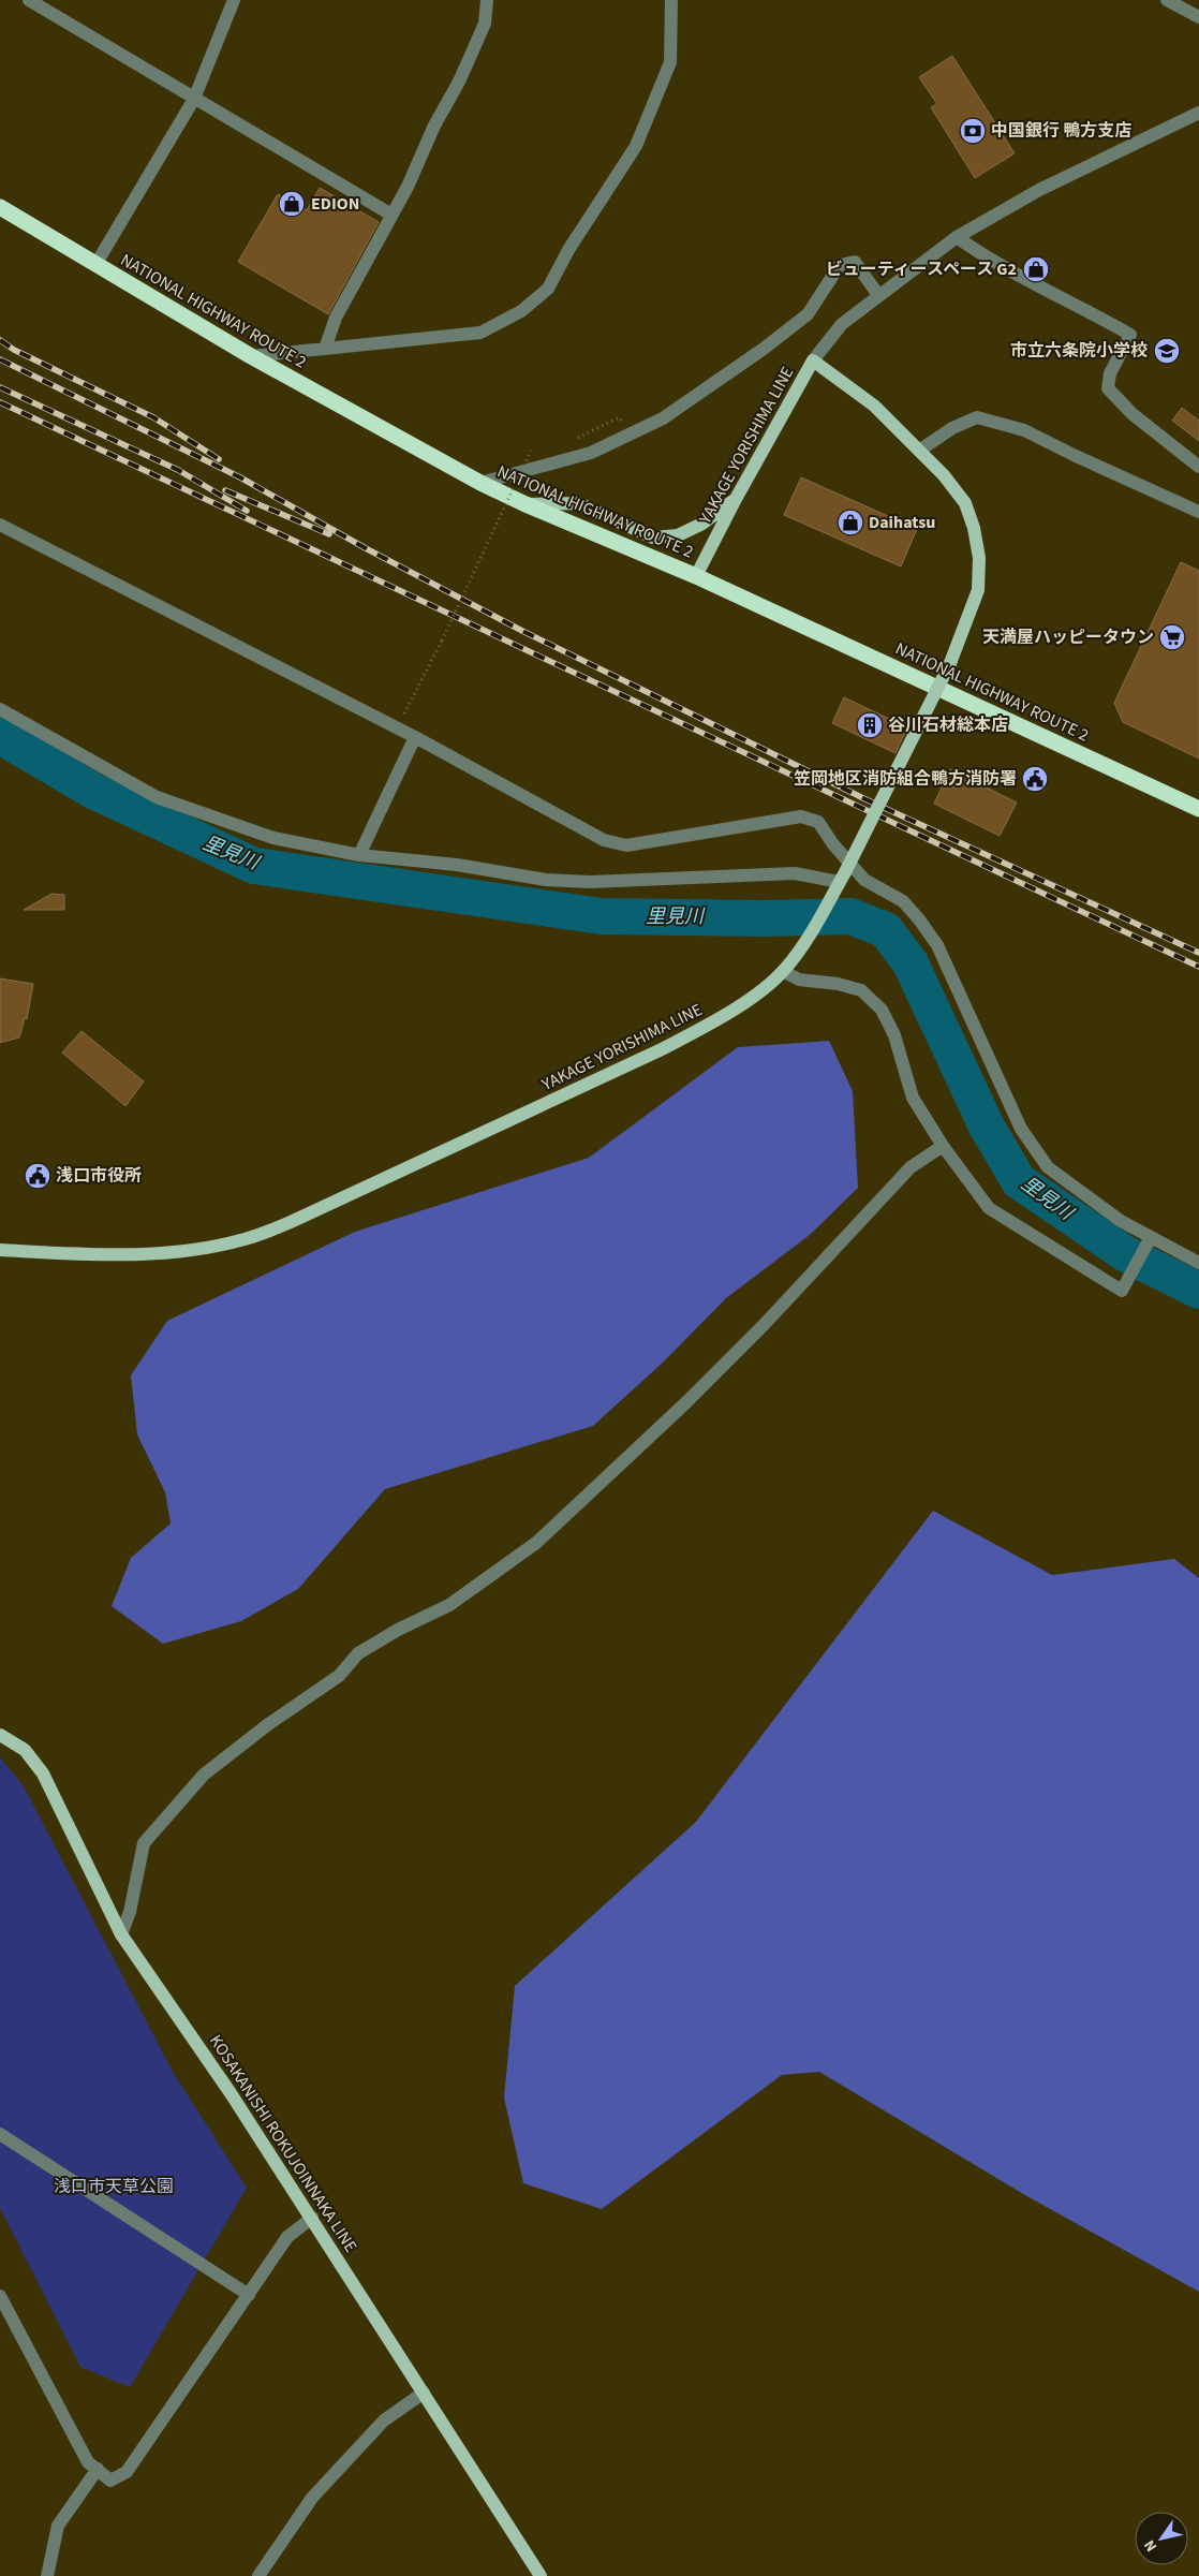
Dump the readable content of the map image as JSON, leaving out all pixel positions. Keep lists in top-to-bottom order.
{
  "streets": {
    "highway": ["NATIONAL HIGHWAY ROUTE 2"],
    "main road": ["YAKAGE YORISHIMA LINE", "KOSAKANISHI ROKUJOINNAKA LINE"]
  },
  "crossings": [
    ["NATIONAL HIGHWAY ROUTE 2", "YAKAGE YORISHIMA LINE"]
  ],
  "water": ["里見川"],
  "parks": ["浅口市天草公園"],
  "places": {
    "bank": ["中国銀行 鴨方支店"],
    "shop": ["EDION", "ビューティースペース G2", "Daihatsu"],
    "school or university": ["市立六条院小学校"],
    "supermarket": ["天満屋ハッピータウン"],
    "building": ["谷川石材総本店"],
    "public building": ["笠岡地区消防組合鴨方消防署", "浅口市役所"]
  },
  "north": "bottom left"
}
